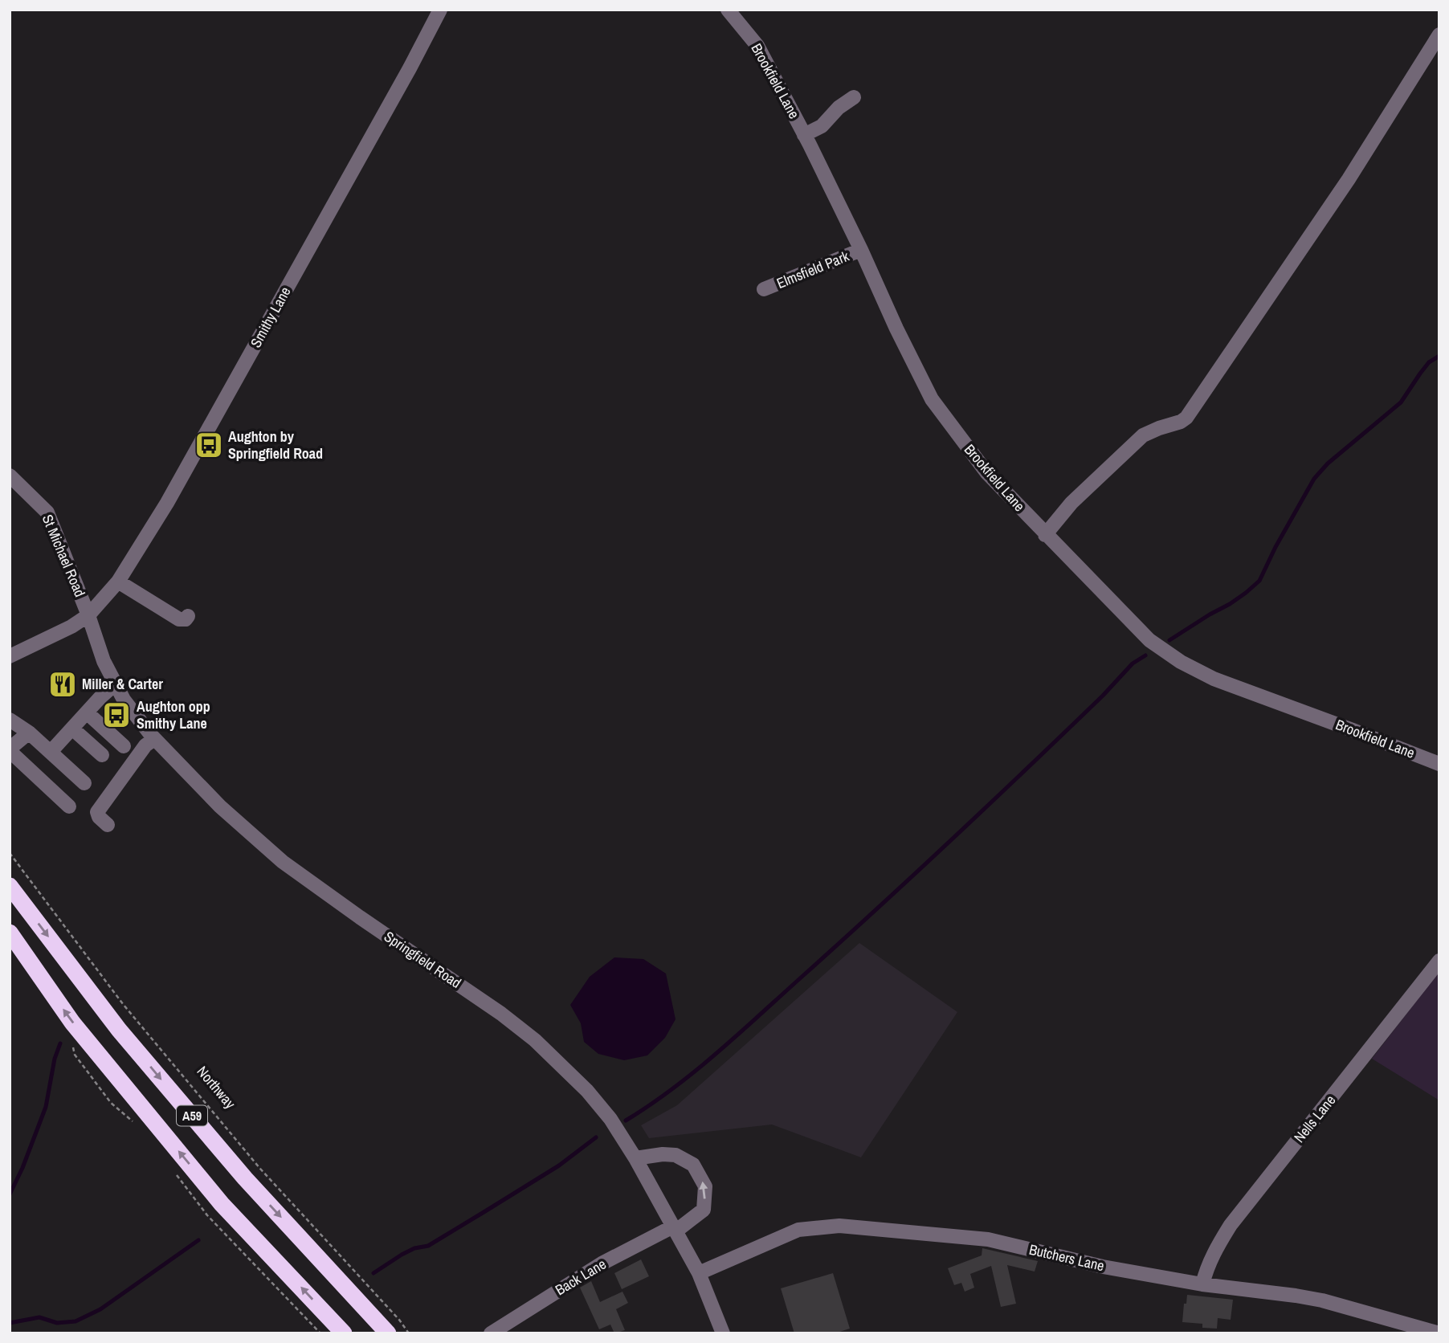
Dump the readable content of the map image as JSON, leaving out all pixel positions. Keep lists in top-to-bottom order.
{
  "streets": {
    "highway": ["A59"],
    "street": [
      "Brookfield Lane",
      "Elmsfield Park",
      "Smithy Lane",
      "St Michael Road",
      "Springfield Road",
      "Nells Lane",
      "Butchers Lane",
      "Back Lane"
    ],
    "path": ["Northway"]
  },
  "crossings": [
    ["Brookfield Lane", "Elmsfield Park"],
    ["Smithy Lane", "St Michael Road"],
    ["Smithy Lane", "Springfield Road"],
    ["St Michael Road", "Springfield Road"],
    ["Springfield Road", "Butchers Lane"],
    ["Springfield Road", "Back Lane"],
    ["Nells Lane", "Butchers Lane"]
  ],
  "places": {
    "bus stop": ["Aughton by Springfield Road", "Aughton opp Smithy Lane"],
    "restaurant": ["Miller & Carter"]
  }
}
